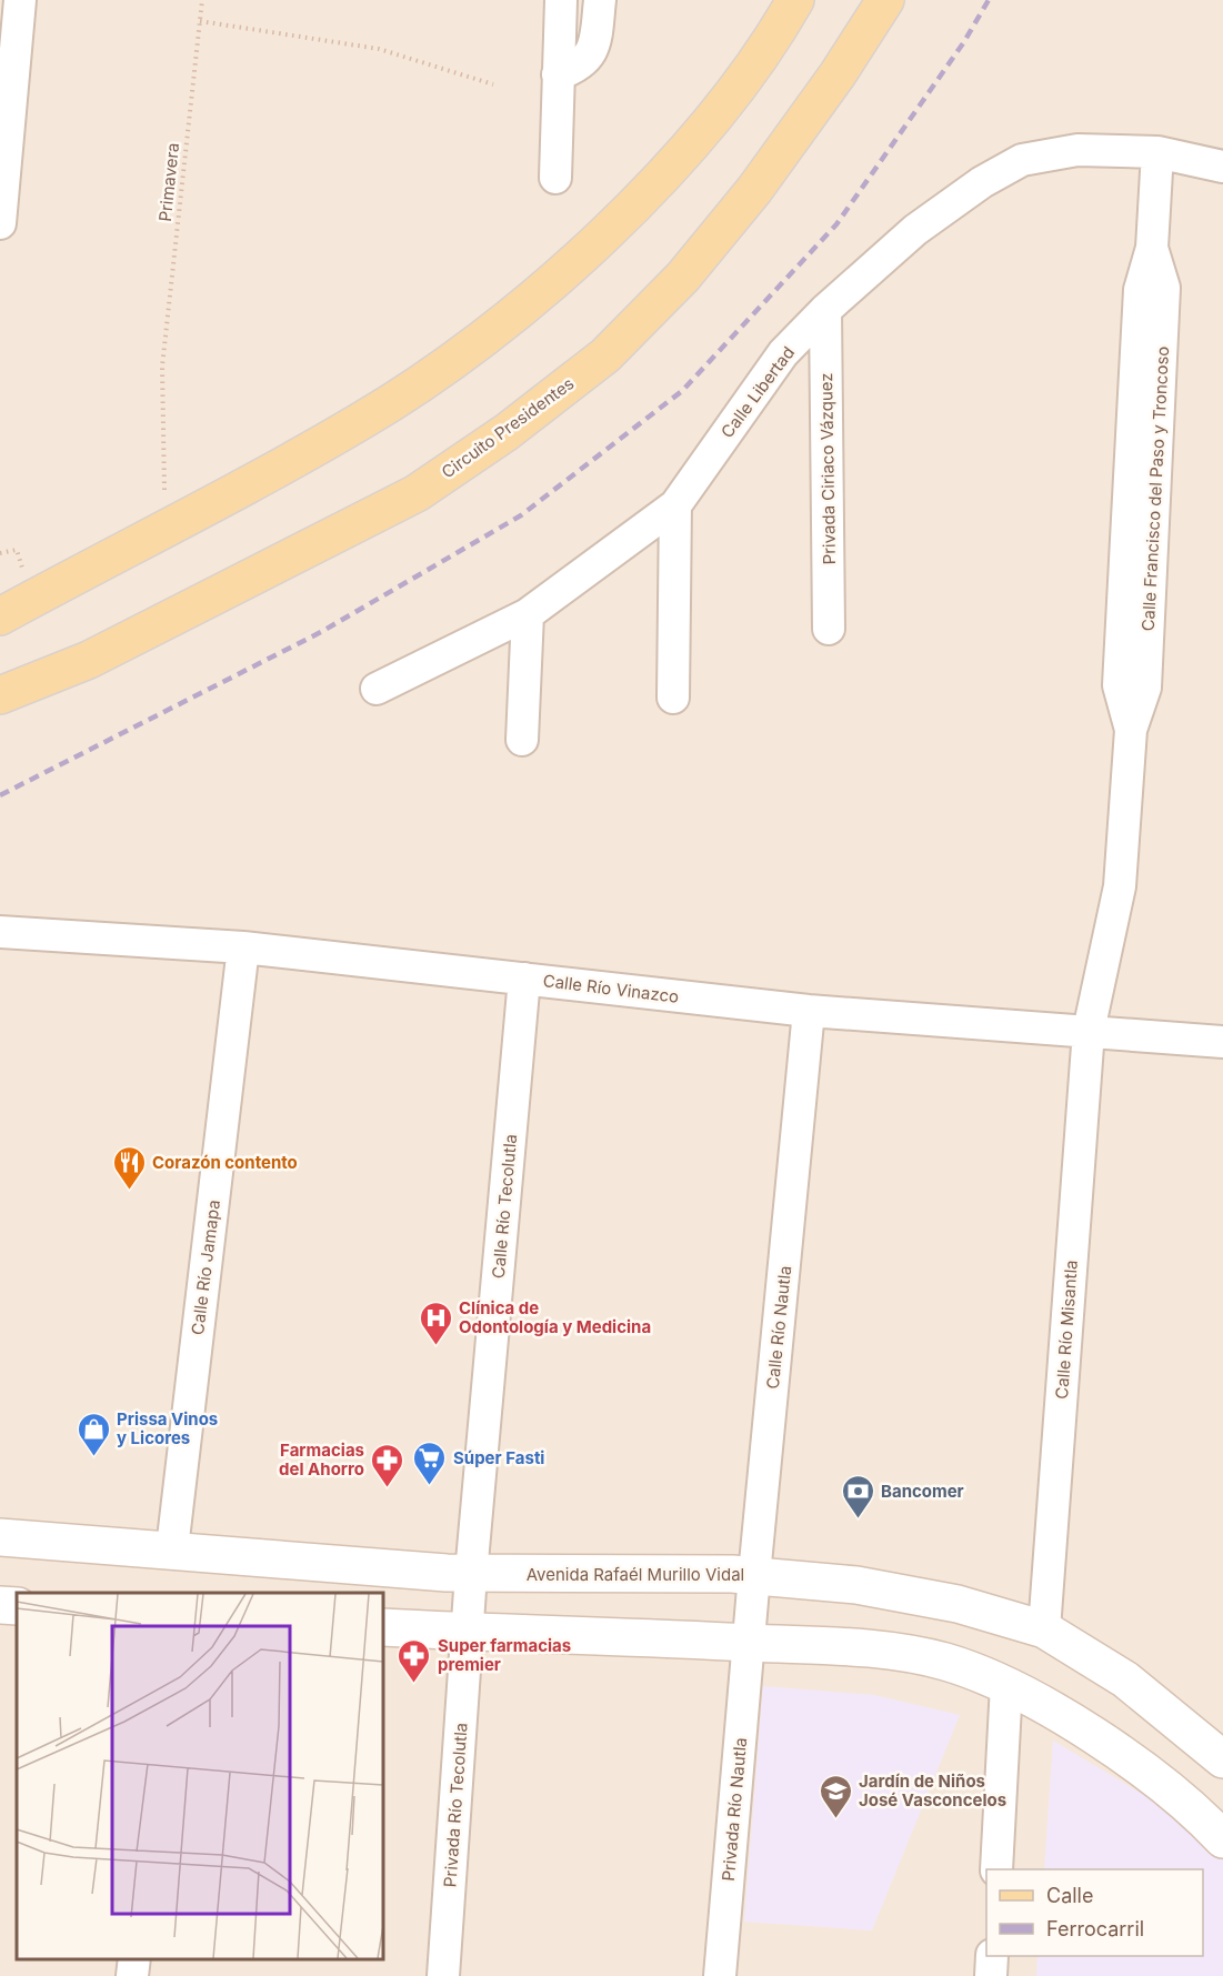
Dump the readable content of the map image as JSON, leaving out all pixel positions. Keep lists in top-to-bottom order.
{
  "streets": {
    "main road": ["Circuito Presidentes", "Avenida Rafaél Murillo Vidal"],
    "street": [
      "Calle Libertad",
      "Privada Ciriaco Vázquez",
      "Calle Francisco del Paso y Troncoso",
      "Calle Río Vinazco",
      "Calle Río Tecolutla",
      "Calle Río Jamapa",
      "Calle Río Nautla",
      "Calle Río Misantla",
      "Privada Río Tecolutla",
      "Privada Río Nautla"
    ],
    "path": ["Primavera"]
  },
  "crossings": [
    ["Calle Libertad", "Privada Ciriaco Vázquez"],
    ["Calle Libertad", "Calle Francisco del Paso y Troncoso"],
    ["Calle Francisco del Paso y Troncoso", "Calle Río Vinazco"],
    ["Calle Francisco del Paso y Troncoso", "Calle Río Misantla"],
    ["Calle Río Vinazco", "Calle Río Tecolutla"],
    ["Calle Río Vinazco", "Calle Río Jamapa"],
    ["Calle Río Vinazco", "Calle Río Nautla"],
    ["Calle Río Vinazco", "Calle Río Misantla"],
    ["Calle Río Tecolutla", "Avenida Rafaél Murillo Vidal"],
    ["Calle Río Tecolutla", "Privada Río Tecolutla"],
    ["Calle Río Jamapa", "Avenida Rafaél Murillo Vidal"],
    ["Calle Río Nautla", "Avenida Rafaél Murillo Vidal"],
    ["Calle Río Nautla", "Privada Río Nautla"],
    ["Calle Río Misantla", "Avenida Rafaél Murillo Vidal"]
  ],
  "places": {
    "restaurant": ["Corazón contento"],
    "hospital": ["Clínica de Odontología y Medicina"],
    "shop": ["Prissa Vinos y Licores"],
    "supermarket": ["Súper Fasti"],
    "pharmacy": ["Farmacias del Ahorro", "Super farmacias premier"],
    "bank": ["Bancomer"],
    "school or university": ["Jardín de Niños José Vasconcelos"]
  },
  "legend": ["Calle", "Ferrocarril"]
}
